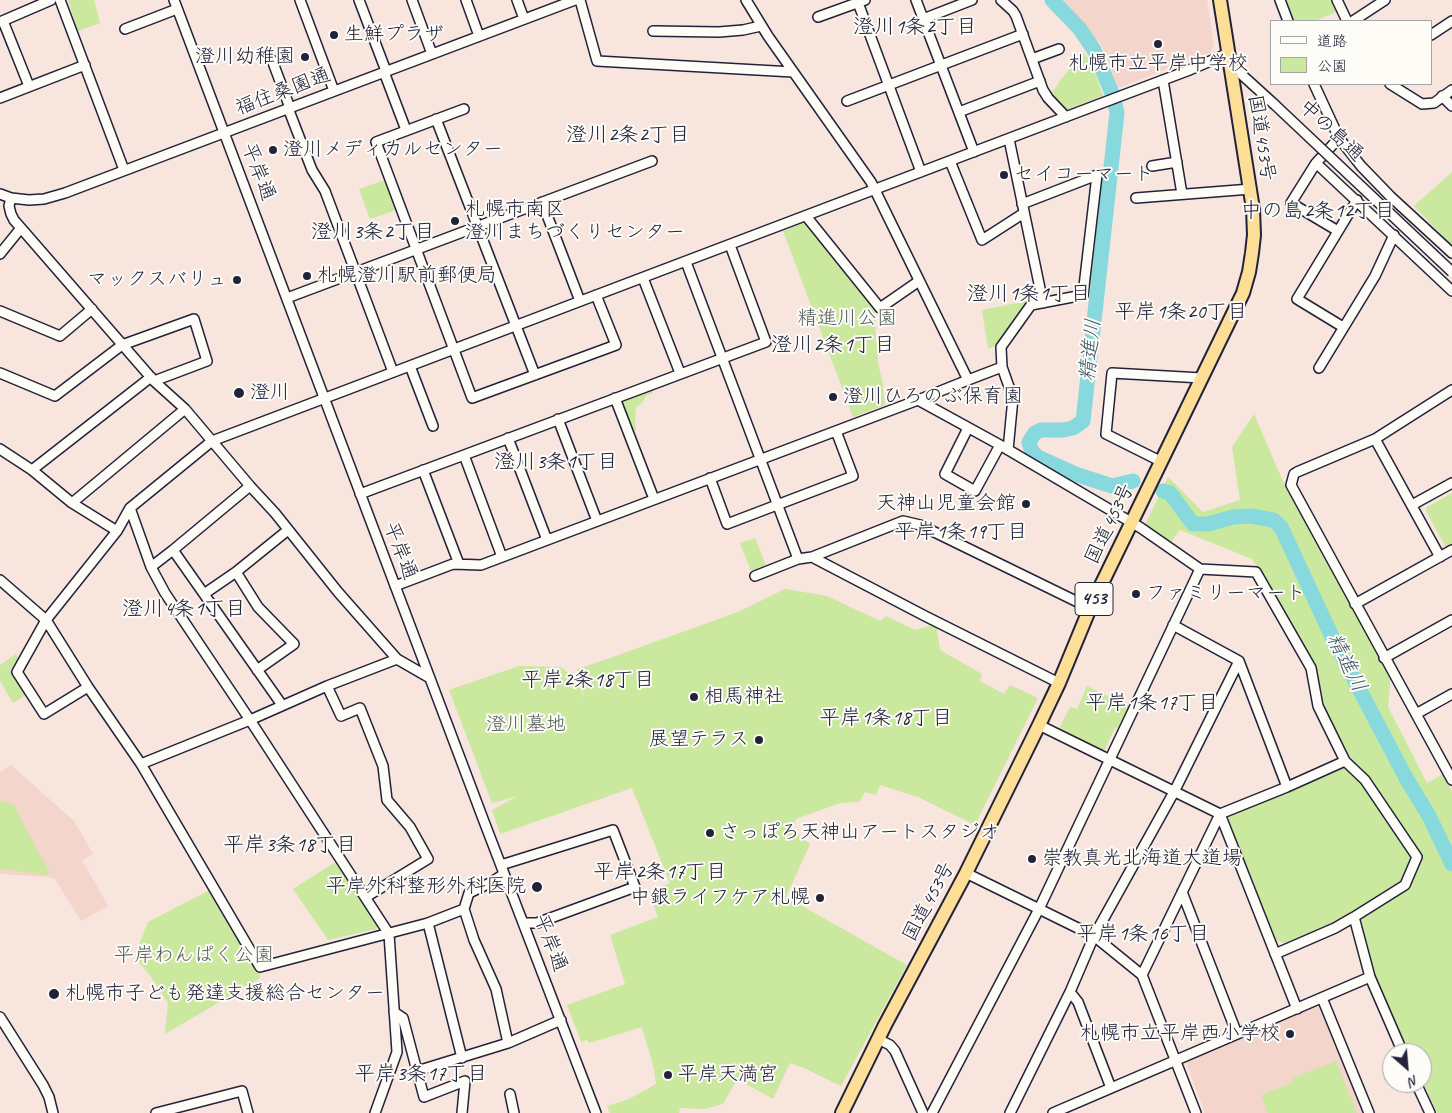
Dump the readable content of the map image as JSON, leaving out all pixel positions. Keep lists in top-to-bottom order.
{
  "streets": {
    "highway": ["国道453号", "453"],
    "street": ["福住桑園通", "中の島通", "平岸通"]
  },
  "crossings": [
    ["福住桑園通", "平岸通"],
    ["中の島通", "国道453号"],
    ["中の島通", "453"],
    ["国道453号", "453"]
  ],
  "districts": [
    "澄川1条2丁目",
    "澄川2条2丁目",
    "中の島2条12丁目",
    "澄川3条2丁目",
    "澄川1条1丁目",
    "平岸1条20丁目",
    "澄川2条1丁目",
    "澄川3条1丁目",
    "平岸1条19丁目",
    "澄川4条1丁目",
    "平岸2条18丁目",
    "平岸1条17丁目",
    "平岸1条18丁目",
    "平岸3条18丁目",
    "平岸2条17丁目",
    "平岸1条16丁目",
    "平岸3条17丁目"
  ],
  "water": ["精進川"],
  "parks": ["精進川公園", "澄川墓地", "平岸わんぱく公園"],
  "places": [
    "生鮮プラザ",
    "札幌市立平岸中学校",
    "澄川幼稚園",
    "澄川メディカルセンター",
    "セイコーマート",
    "札幌市南区 澄川まちづくりセンター",
    "札幌澄川駅前郵便局",
    "マックスバリュ",
    "澄川",
    "澄川ひろのぶ保育園",
    "天神山児童会館",
    "ファミリーマート",
    "相馬神社",
    "展望テラス",
    "さっぽろ天神山アートスタジオ",
    "崇教真光北海道大道場",
    "平岸外科整形外科医院",
    "中銀ライフケア札幌",
    "札幌市子ども発達支援総合センター",
    "札幌市立平岸西小学校",
    "平岸天満宮"
  ],
  "legend": ["道路", "公園"],
  "north": "bottom right"
}
